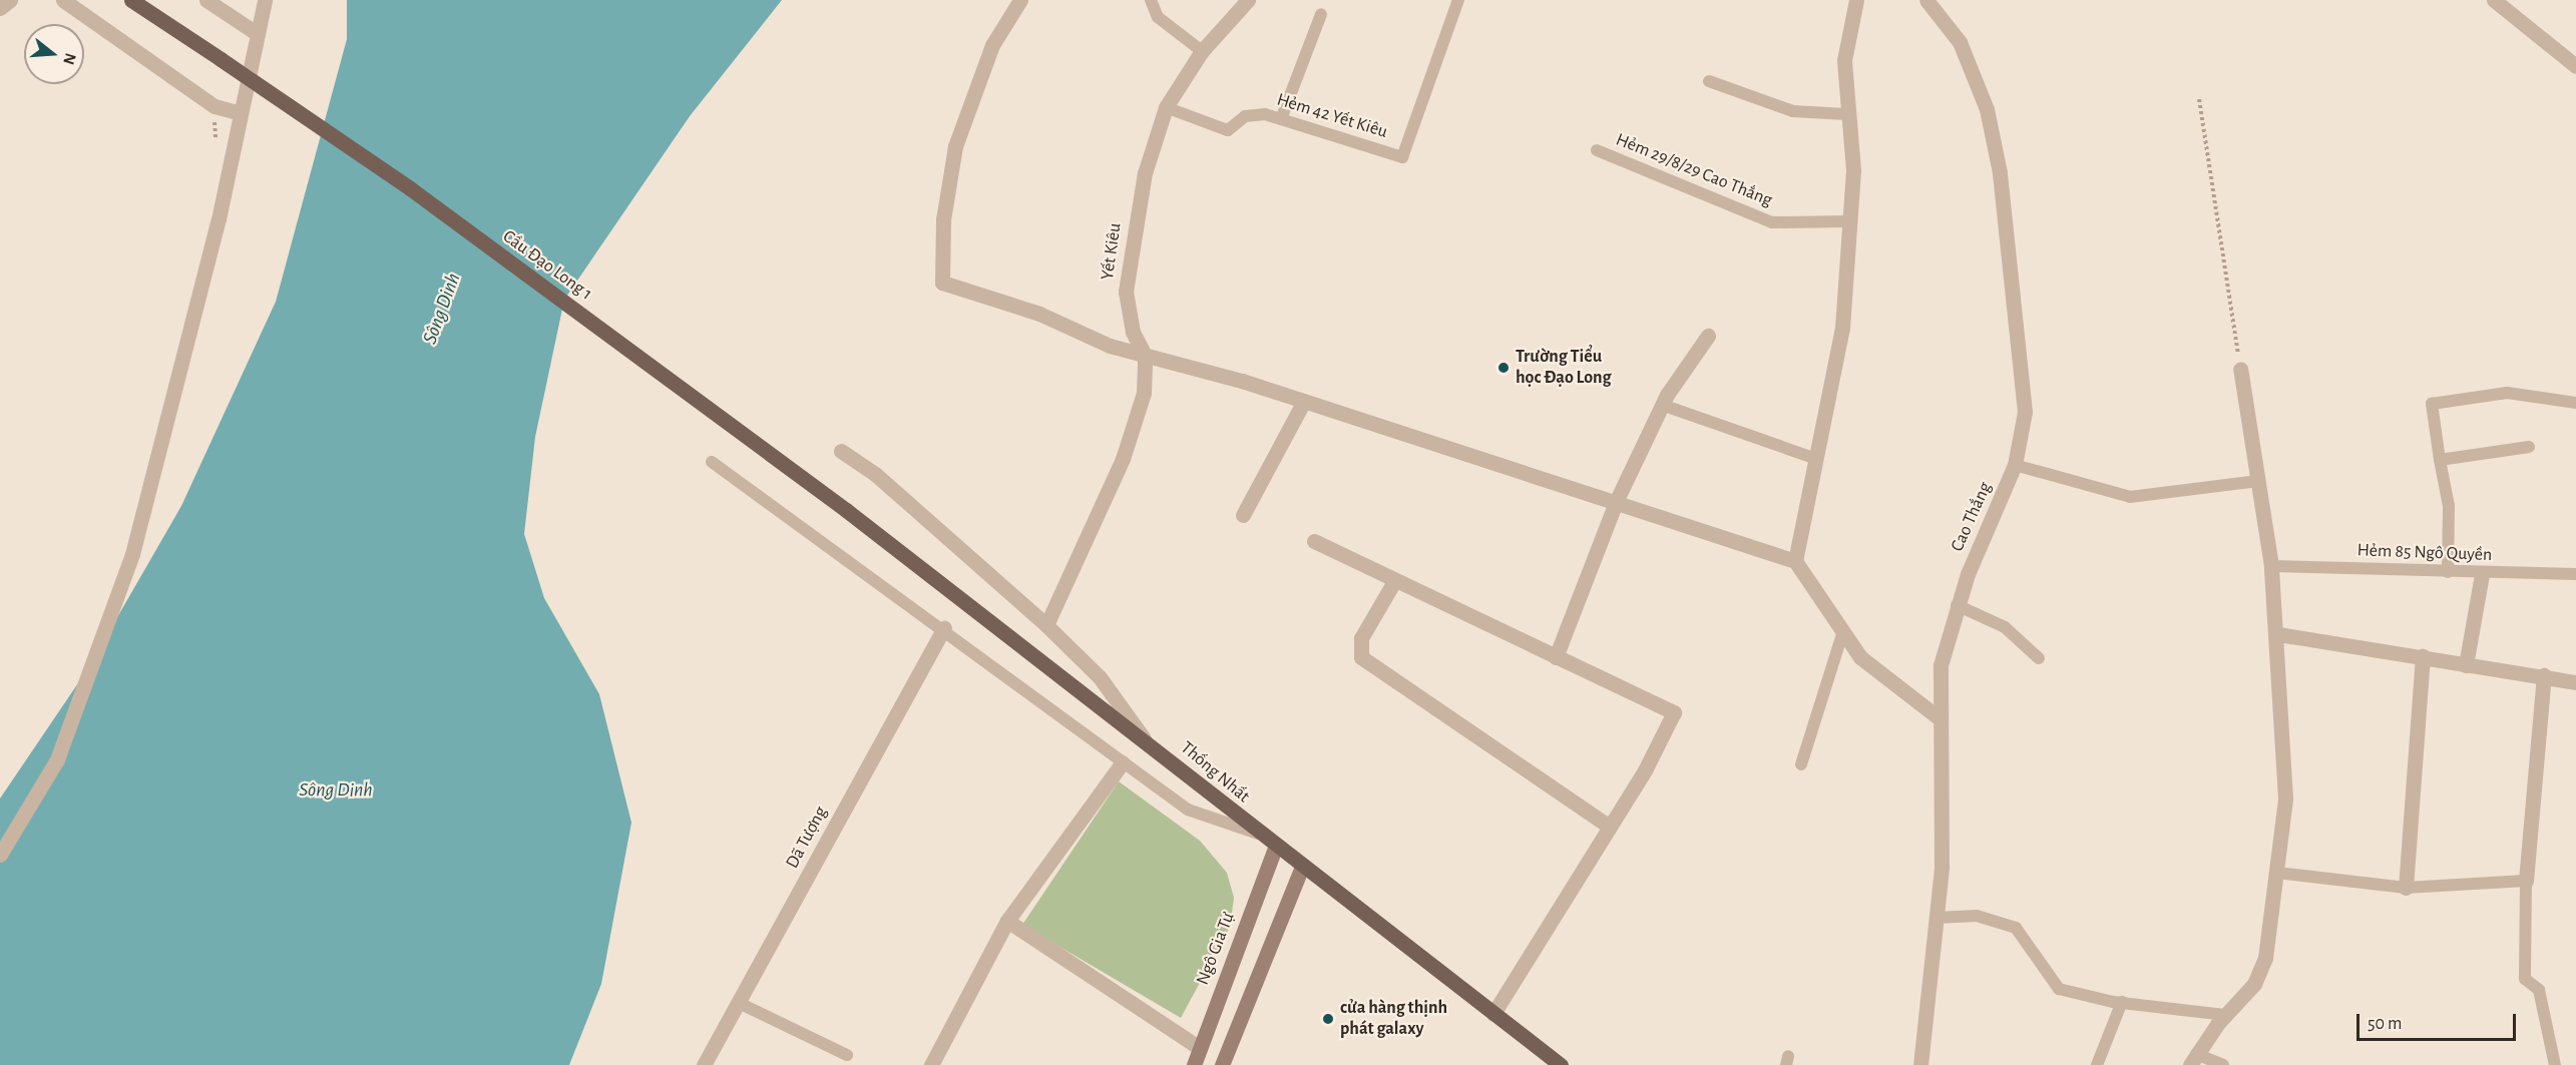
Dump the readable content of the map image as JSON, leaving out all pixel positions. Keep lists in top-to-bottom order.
{
  "streets": {
    "main road": ["Cầu Đạo Long 1", "Thống Nhất", "Ngô Gia Tự"],
    "street": ["Yết Kiêu", "Cao Thắng", "Dã Tượng"],
    "lane": ["Hẻm 42 Yết Kiêu", "Hẻm 29/8/29 Cao Thắng", "Hẻm 85 Ngô Quyền"]
  },
  "crossings": [
    ["Hẻm 42 Yết Kiêu", "Yết Kiêu"],
    ["Cầu Đạo Long 1", "Thống Nhất"],
    ["Thống Nhất", "Ngô Gia Tự"]
  ],
  "water": ["Sông Dinh"],
  "places": ["Trường Tiểu học Đạo Long", "cửa hàng thịnh phát galaxy"],
  "scale_bar": "50 m",
  "north": "right"
}
